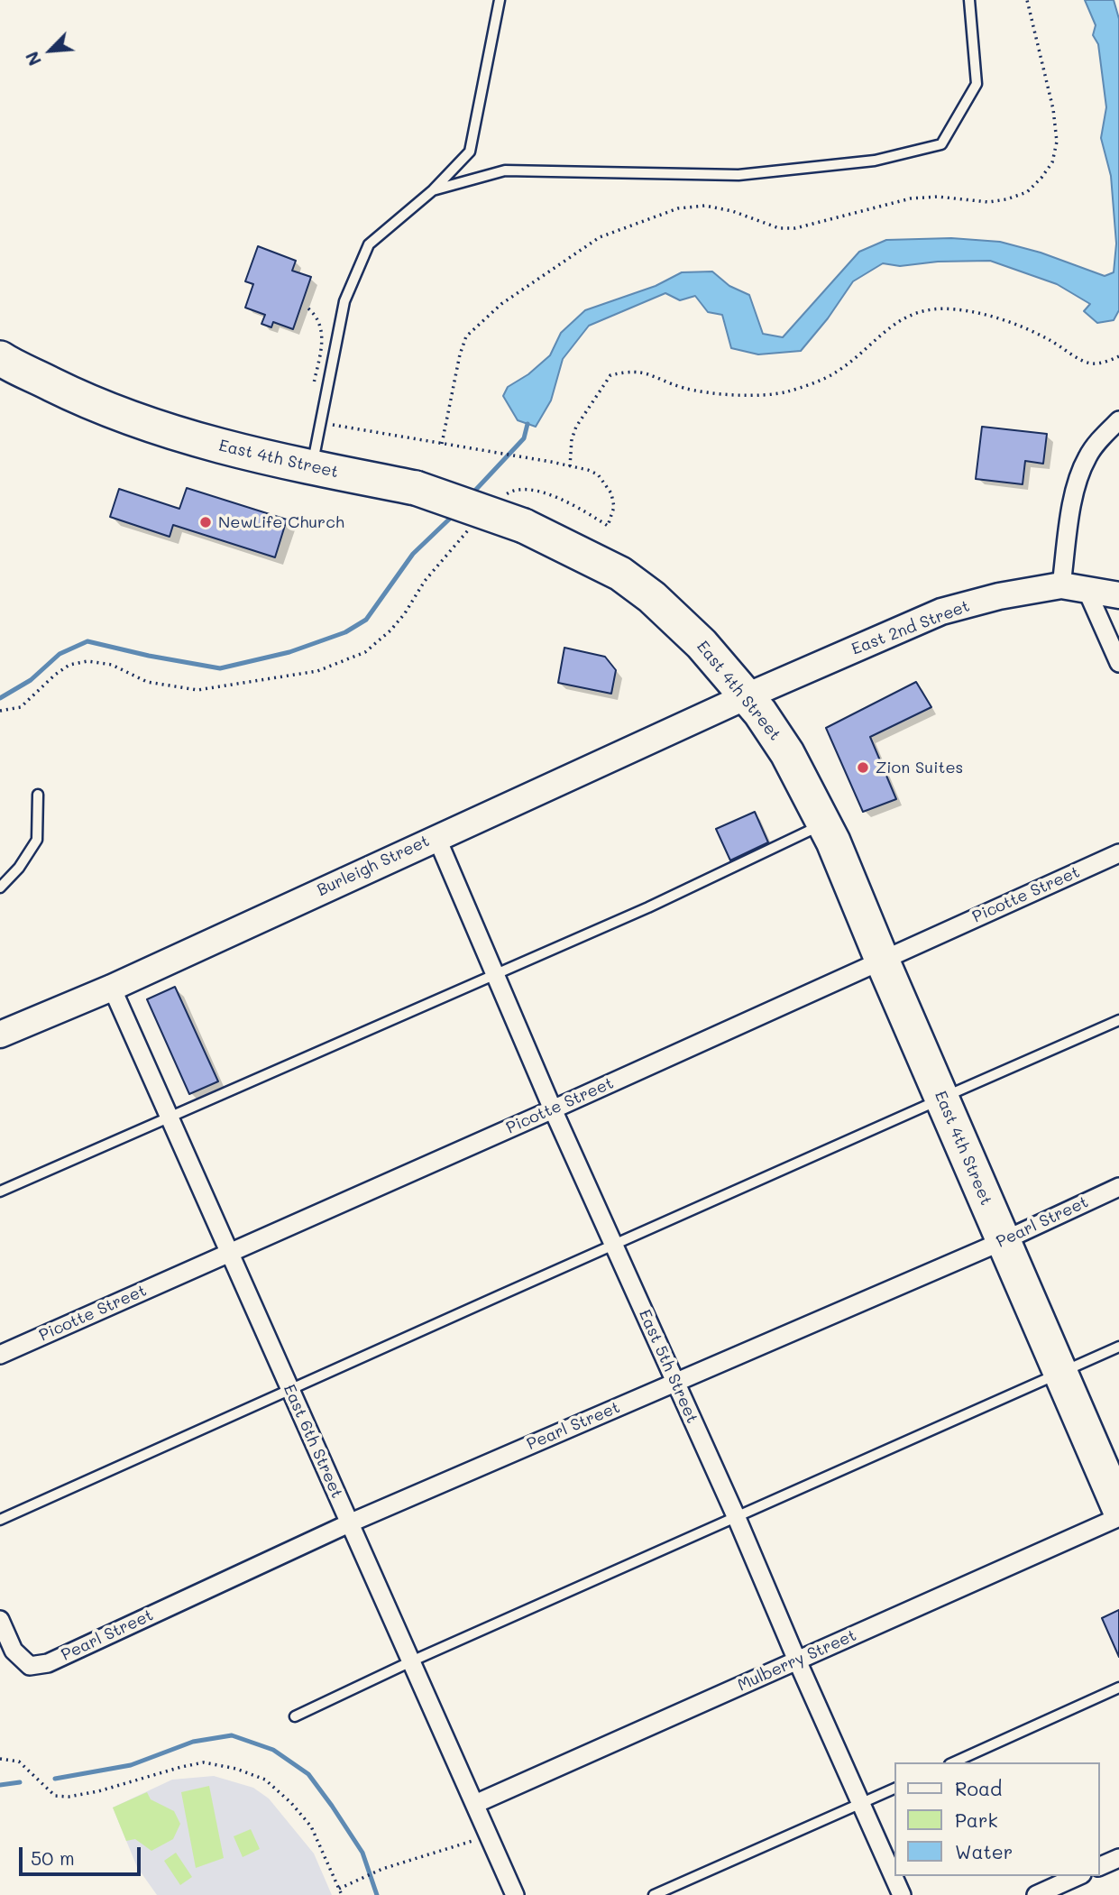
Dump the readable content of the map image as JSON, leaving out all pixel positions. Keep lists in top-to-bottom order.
{
  "streets": {
    "highway": ["East 4th Street"],
    "street": [
      "East 2nd Street",
      "Burleigh Street",
      "Picotte Street",
      "Pearl Street",
      "East 5th Street",
      "East 6th Street",
      "Mulberry Street"
    ]
  },
  "crossings": [
    ["East 4th Street", "East 2nd Street"],
    ["East 4th Street", "Burleigh Street"],
    ["East 4th Street", "Picotte Street"],
    ["East 4th Street", "Pearl Street"],
    ["East 2nd Street", "Burleigh Street"],
    ["Burleigh Street", "East 5th Street"],
    ["Burleigh Street", "East 6th Street"],
    ["Picotte Street", "East 5th Street"],
    ["Picotte Street", "East 6th Street"],
    ["Pearl Street", "East 5th Street"],
    ["Pearl Street", "East 6th Street"],
    ["East 5th Street", "Mulberry Street"],
    ["East 6th Street", "Mulberry Street"]
  ],
  "places": ["NewLife Church", "Zion Suites"],
  "legend": ["Road", "Park", "Water"],
  "scale_bar": "50 m",
  "north": "bottom left"
}
